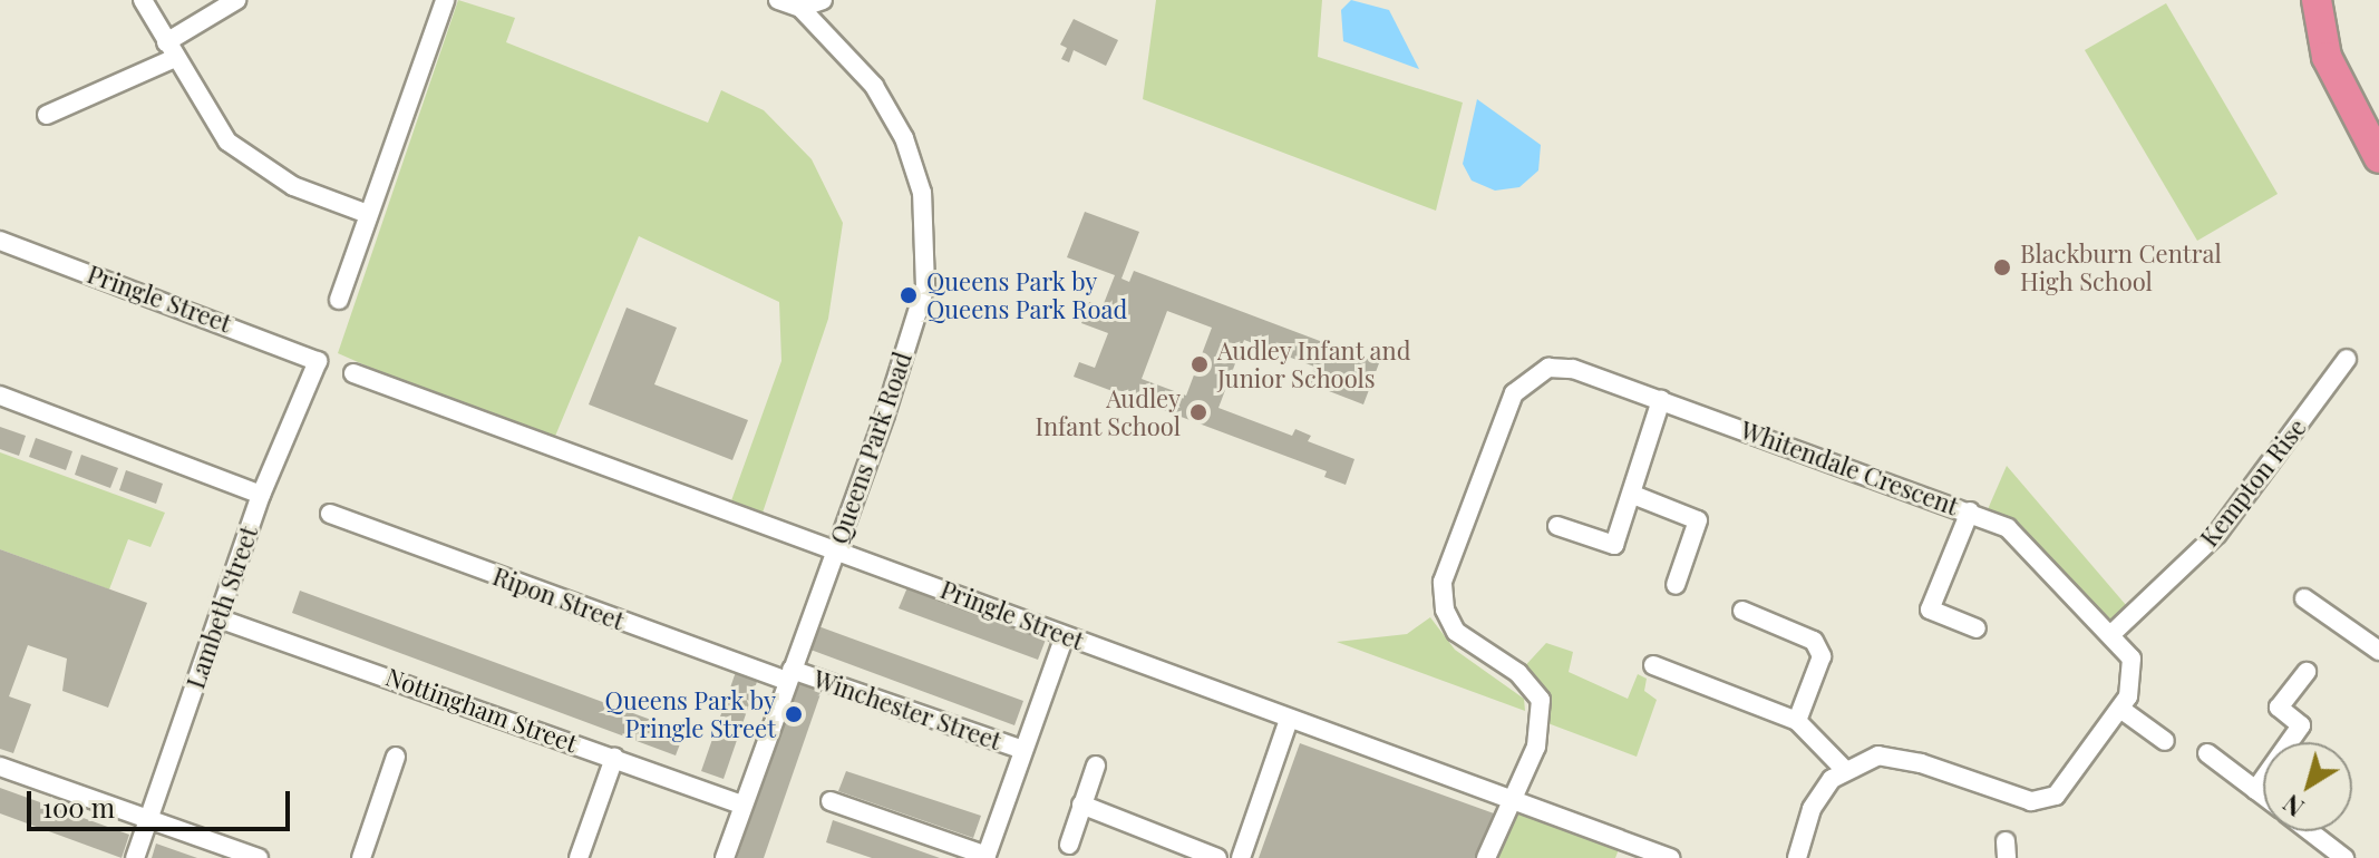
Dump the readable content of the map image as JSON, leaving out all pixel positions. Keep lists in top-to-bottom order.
{
  "streets": {
    "street": [
      "Pringle Street",
      "Queens Park Road",
      "Whitendale Crescent",
      "Kempton Rise",
      "Ripon Street",
      "Lambeth Street",
      "Nottingham Street",
      "Winchester Street"
    ]
  },
  "crossings": [
    ["Pringle Street", "Queens Park Road"],
    ["Pringle Street", "Whitendale Crescent"],
    ["Pringle Street", "Lambeth Street"],
    ["Queens Park Road", "Ripon Street"],
    ["Queens Park Road", "Nottingham Street"],
    ["Queens Park Road", "Winchester Street"],
    ["Whitendale Crescent", "Kempton Rise"],
    ["Ripon Street", "Winchester Street"],
    ["Lambeth Street", "Nottingham Street"]
  ],
  "places": [
    "Blackburn Central High School",
    "Queens Park by Queens Park Road",
    "Audley Infant and Junior Schools",
    "Audley Infant School",
    "Queens Park by Pringle Street"
  ],
  "scale_bar": "100 m",
  "north": "bottom left"
}
